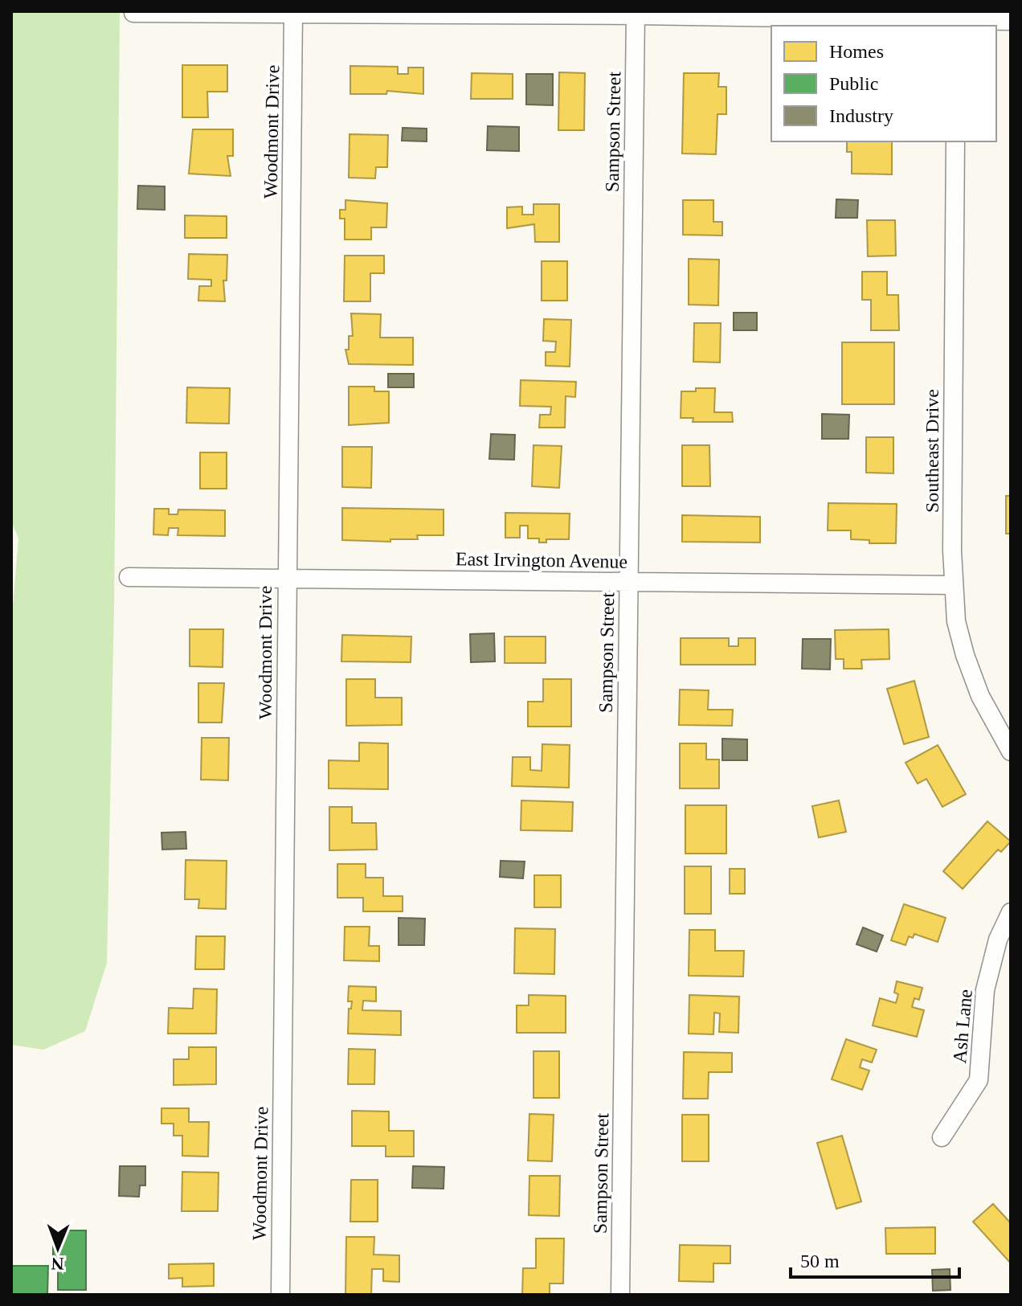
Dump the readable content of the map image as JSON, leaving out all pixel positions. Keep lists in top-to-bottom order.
{
  "streets": {
    "street": [
      "Woodmont Drive",
      "Sampson Street",
      "Southeast Drive",
      "East Irvington Avenue",
      "Ash Lane"
    ]
  },
  "crossings": [
    ["Woodmont Drive", "East Irvington Avenue"],
    ["Sampson Street", "East Irvington Avenue"],
    ["Southeast Drive", "East Irvington Avenue"]
  ],
  "legend": ["Homes", "Public", "Industry"],
  "scale_bar": "50 m",
  "north": "bottom"
}
